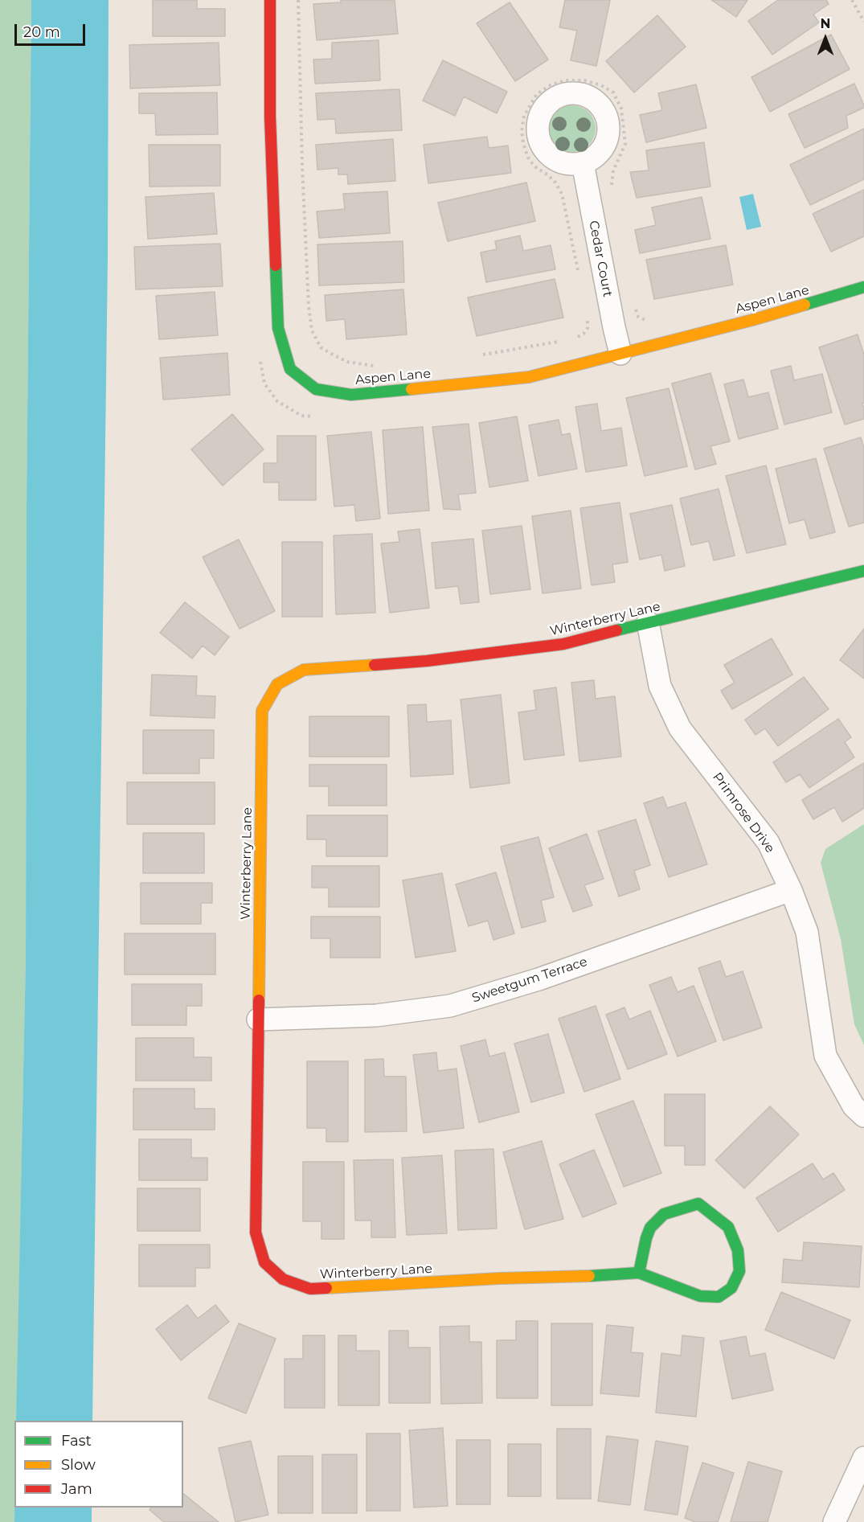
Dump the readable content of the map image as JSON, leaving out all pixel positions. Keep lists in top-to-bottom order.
{
  "streets": {
    "street": [
      "Cedar Court",
      "Aspen Lane",
      "Winterberry Lane",
      "Primrose Drive",
      "Sweetgum Terrace"
    ]
  },
  "crossings": [
    ["Cedar Court", "Aspen Lane"],
    ["Winterberry Lane", "Primrose Drive"],
    ["Winterberry Lane", "Sweetgum Terrace"],
    ["Primrose Drive", "Sweetgum Terrace"]
  ],
  "legend": ["Fast", "Slow", "Jam"],
  "scale_bar": "20 m",
  "north": "top"
}
